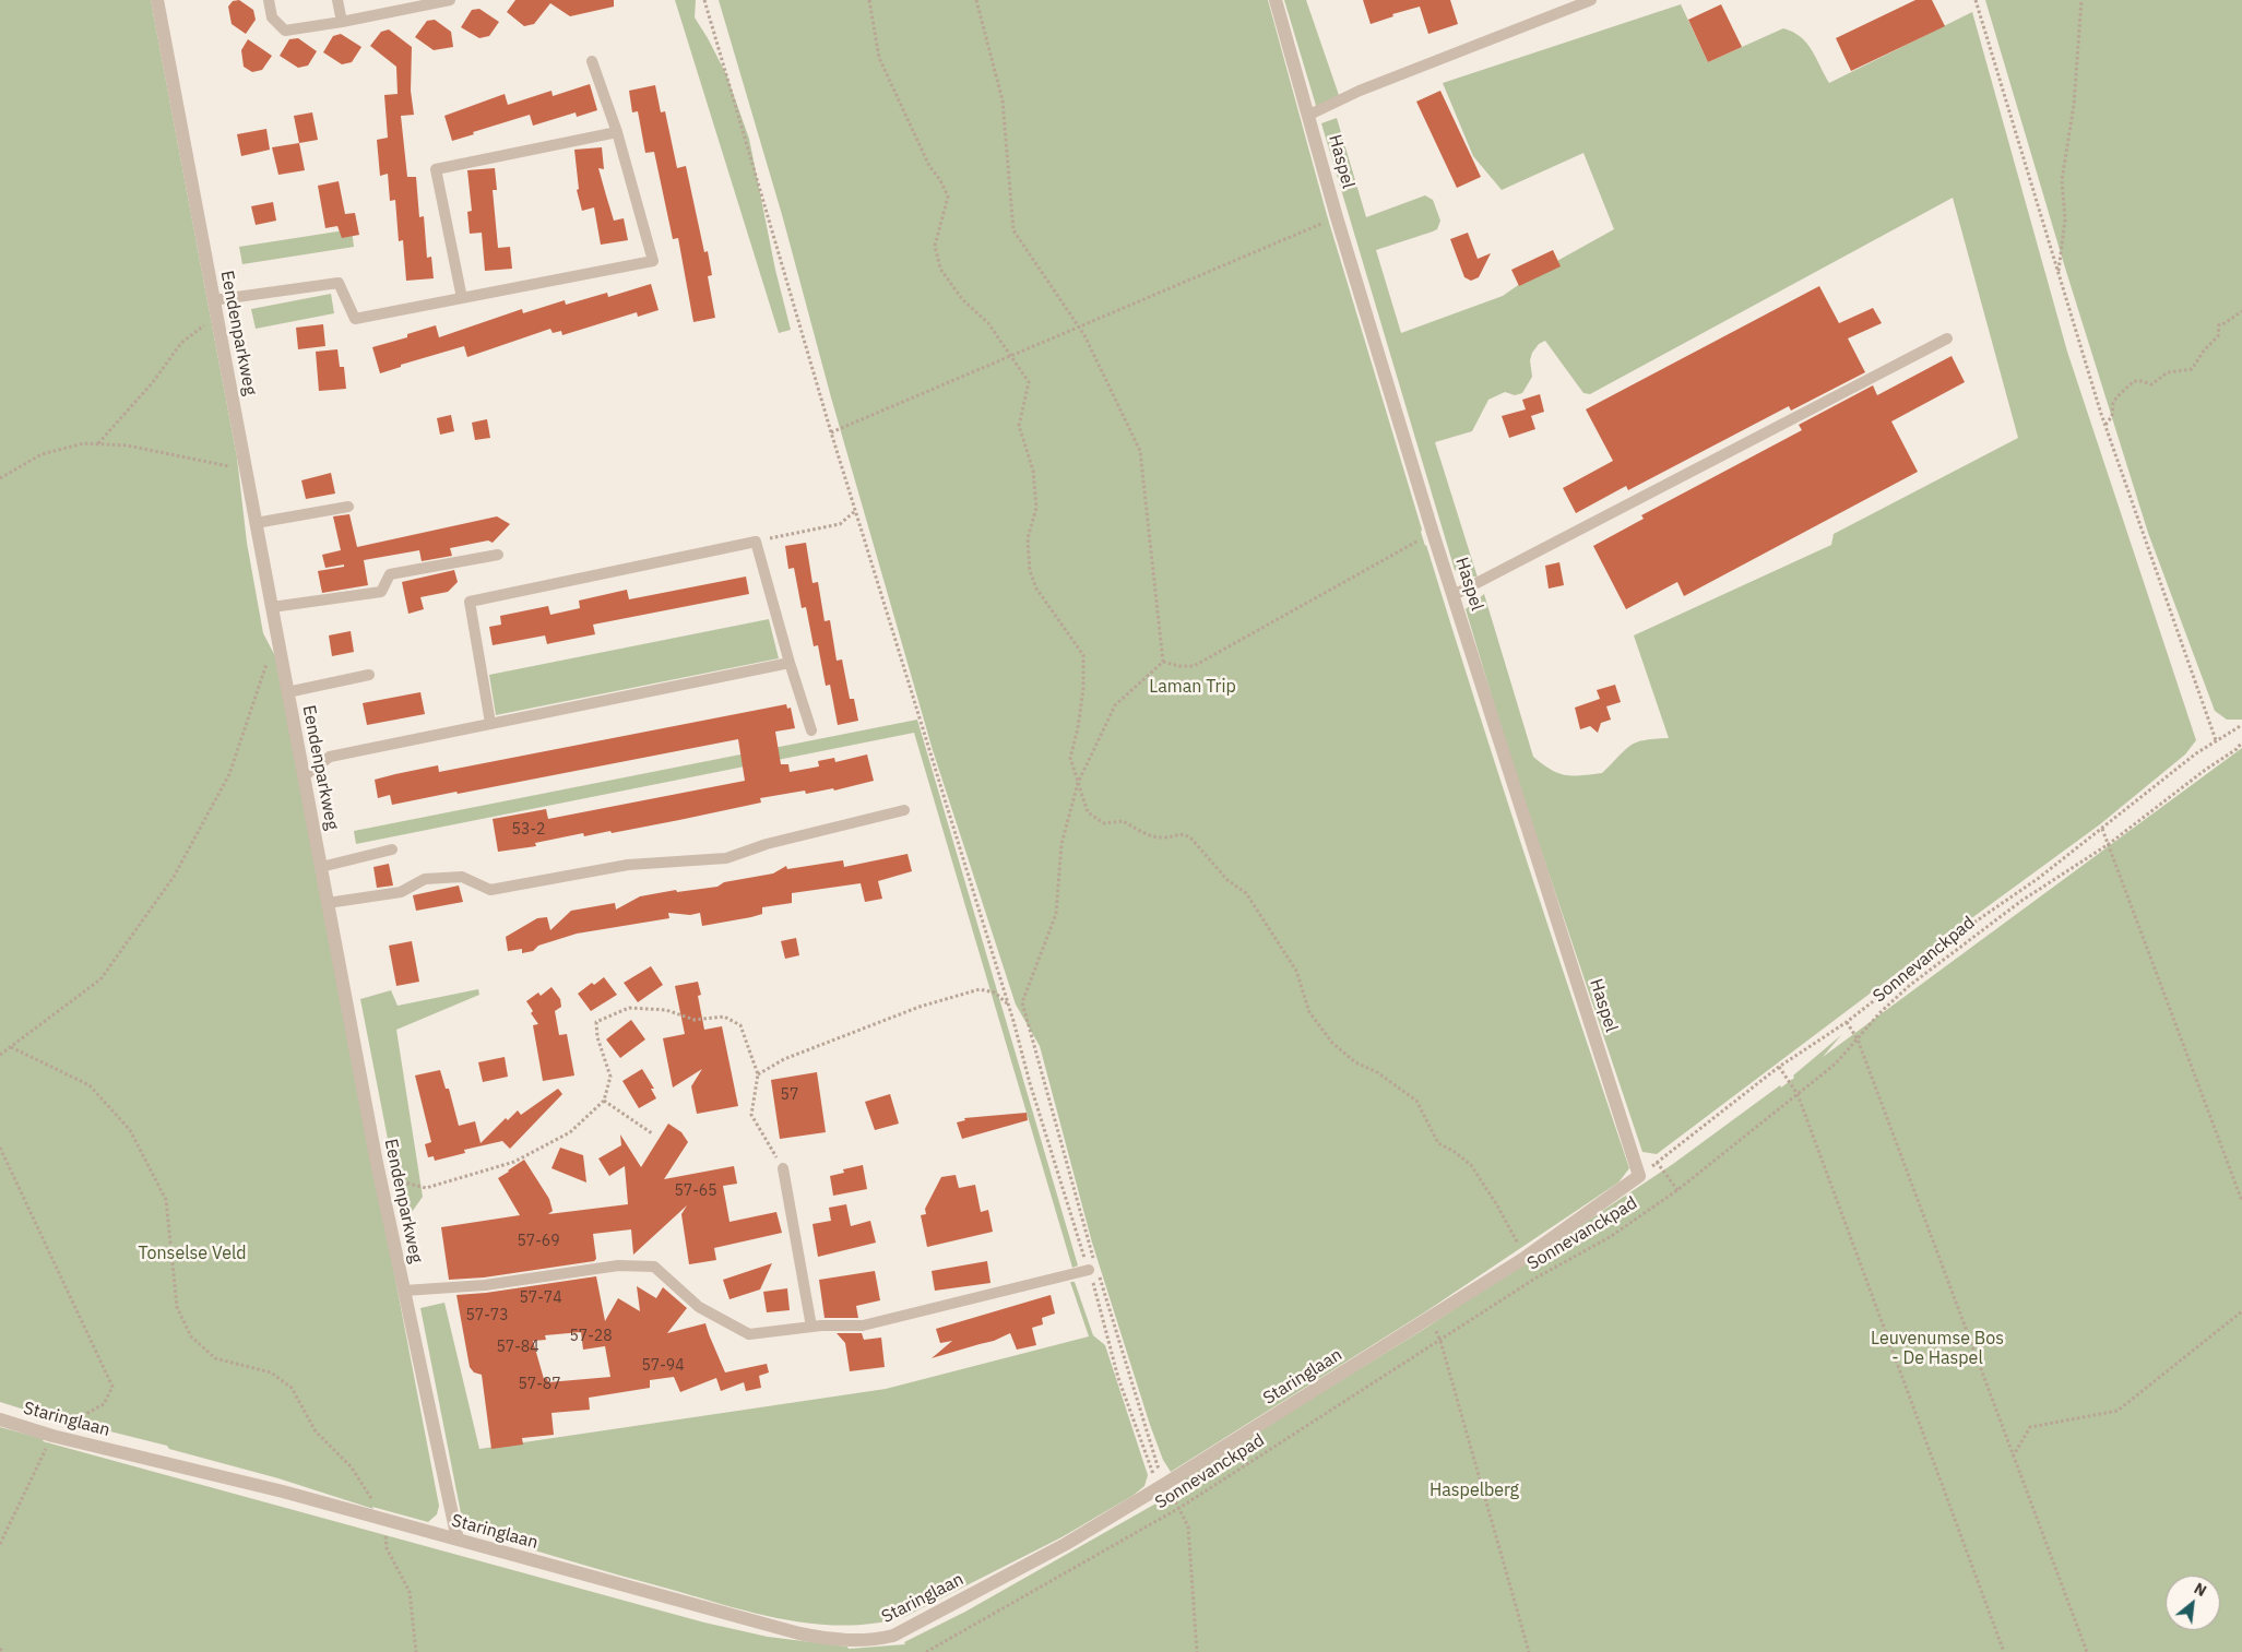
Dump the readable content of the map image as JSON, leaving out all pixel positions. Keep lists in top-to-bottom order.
{
  "streets": {
    "street": ["Haspel", "Eendenparkweg", "Staringlaan"],
    "path": ["Sonnevanckpad"]
  },
  "crossings": [
    ["Haspel", "Staringlaan"],
    ["Eendenparkweg", "Staringlaan"]
  ],
  "parks": [
    "Laman Trip",
    "Tonselse Veld",
    "Leuvenumse Bos - De Haspel",
    "Haspelberg"
  ],
  "house_numbers": [
    "53-2",
    "57",
    "57-65",
    "57-69",
    "57-74",
    "57-73",
    "57-28",
    "57-84",
    "57-94",
    "57-87"
  ],
  "north": "top right"
}
